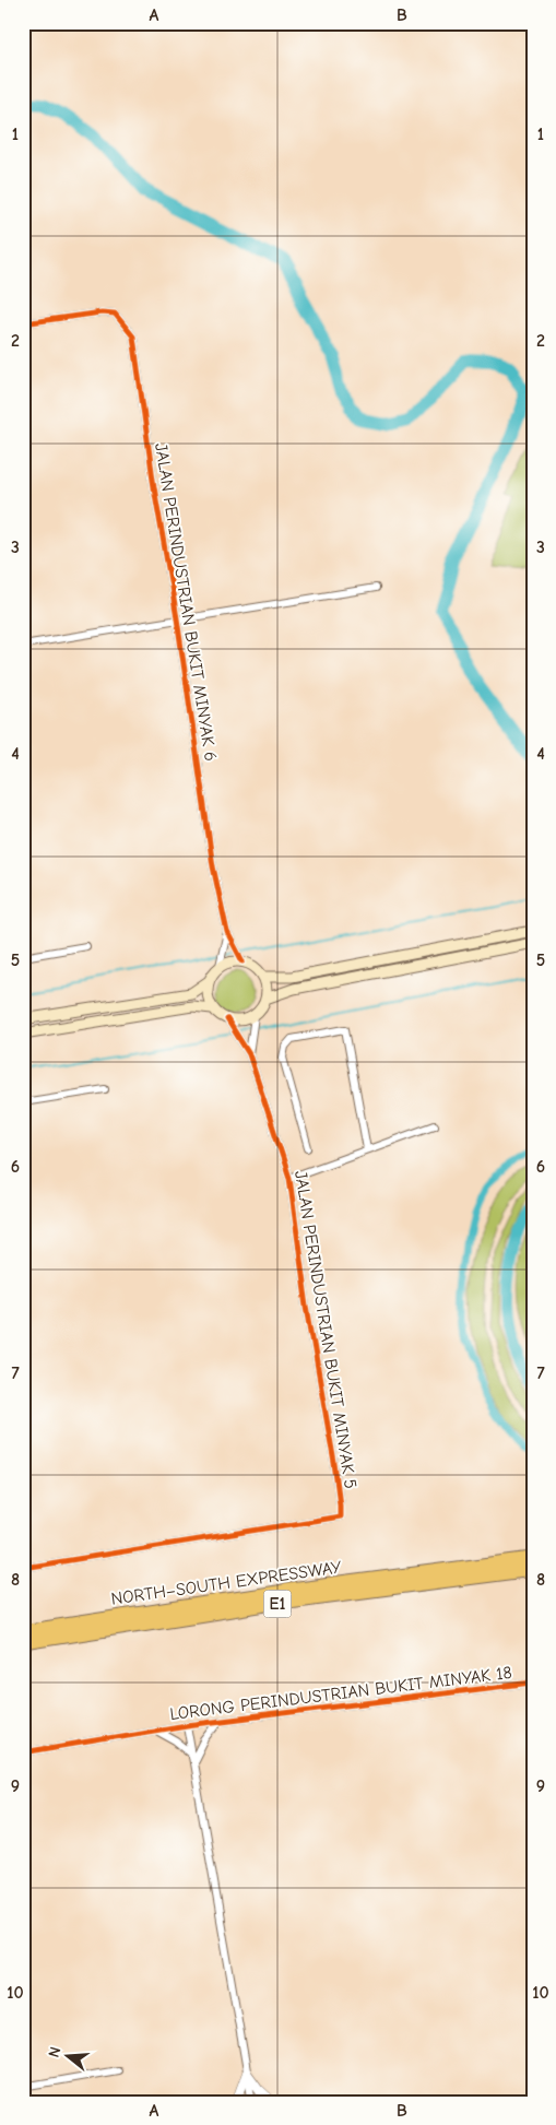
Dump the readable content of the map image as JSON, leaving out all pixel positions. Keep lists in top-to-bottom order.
{
  "streets": {
    "highway": ["NORTH–SOUTH EXPRESSWAY", "E1"],
    "street": ["JALAN PERINDUSTRIAN BUKIT MINYAK 6", "JALAN PERINDUSTRIAN BUKIT MINYAK 5", "LORONG PERINDUSTRIAN BUKIT MINYAK 18"]
  },
  "north": "left",
  "grid": {
    "columns": ["A", "B"],
    "rows": [
      "1",
      "2",
      "3",
      "4",
      "5",
      "6",
      "7",
      "8",
      "9",
      "10"
    ]
  }
}
